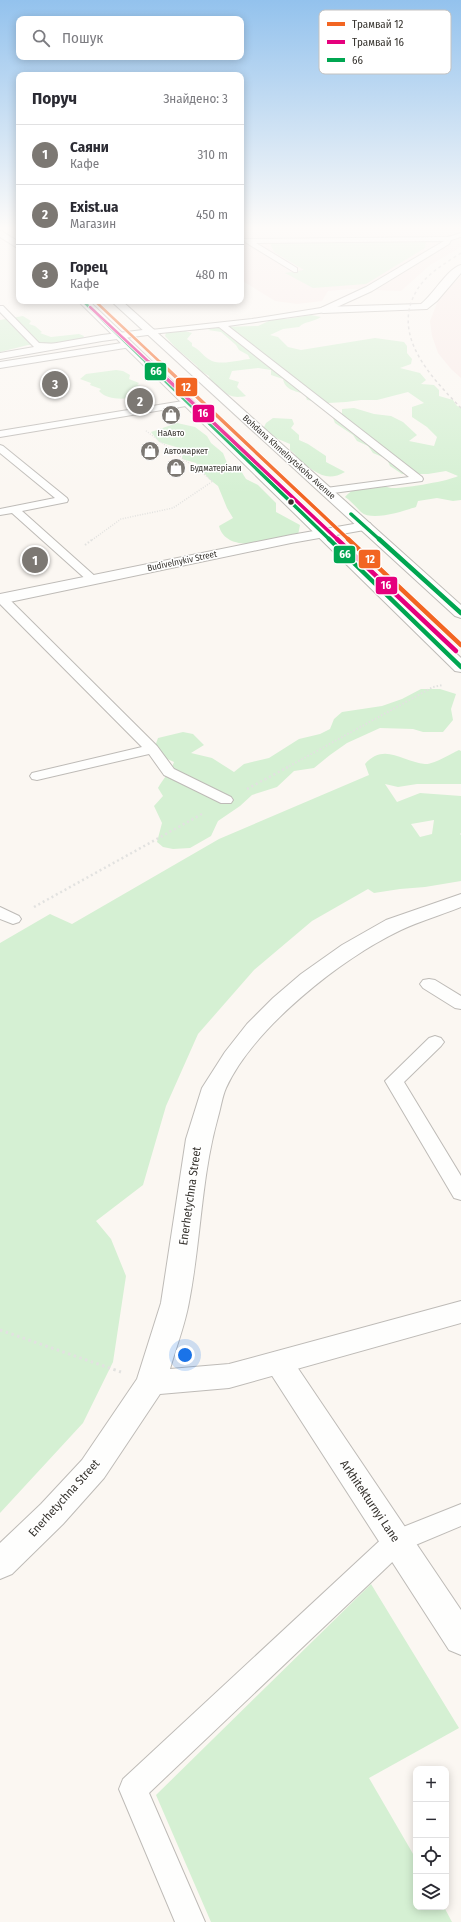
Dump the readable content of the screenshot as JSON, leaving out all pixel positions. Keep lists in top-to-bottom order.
{
  "streets": {
    "main road": [
      "Bohdana Khmelnytskoho Avenue",
      "Budivelnykiv Street",
      "Enerhetychna Street",
      "Arkhitekturnyi Lane"
    ]
  },
  "crossings": [
    ["Bohdana Khmelnytskoho Avenue", "Budivelnykiv Street"]
  ],
  "places": {
    "shop": ["НаАвто", "Автомаркет", "Будматеріали"]
  },
  "lines": ["tram line 12", "tram line 16", "transit line 66"],
  "legend": ["Трамвай 12", "Трамвай 16", "66"],
  "page": {
    "search": "Пошук",
    "heading": ["Поруч", "Знайдено: 3"],
    "list": [
      {
        "mark": "1",
        "name": "Саяни",
        "note": "Кафе",
        "value": "310 m"
      },
      {
        "mark": "2",
        "name": "Exist.ua",
        "note": "Магазин",
        "value": "450 m"
      },
      {
        "mark": "3",
        "name": "Горец",
        "note": "Кафе",
        "value": "480 m"
      }
    ],
    "pins": ["3", "2", "1"],
    "map_buttons": ["+", "−"]
  }
}
